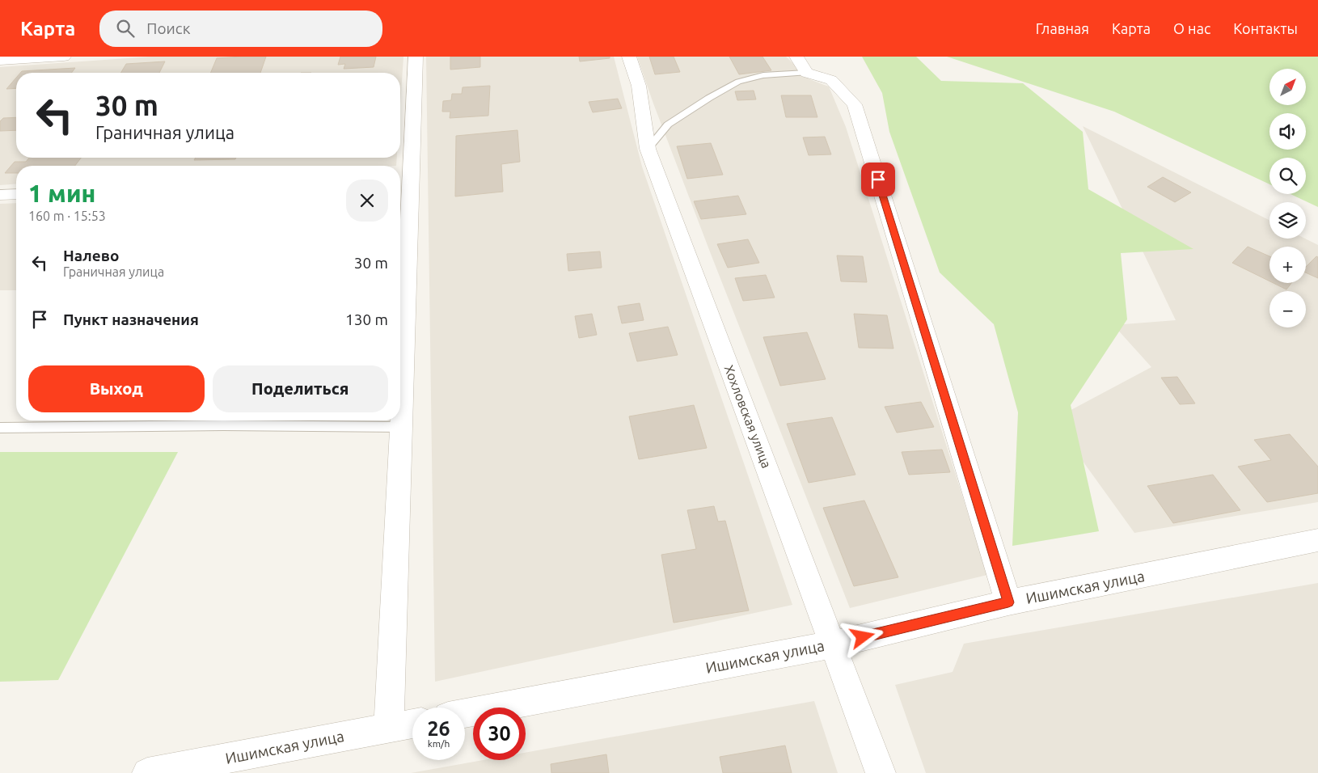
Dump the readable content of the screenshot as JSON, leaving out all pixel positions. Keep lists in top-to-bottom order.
{
  "streets": {
    "street": ["Хохловская улица", "Ишимская улица"]
  },
  "crossings": [
    ["Хохловская улица", "Ишимская улица"]
  ],
  "north": "top right",
  "page": {
    "header": "Карта",
    "search": "Поиск",
    "nav": [
      "Главная",
      "Карта",
      "О нас",
      "Контакты"
    ],
    "map_buttons": ["+", "−"],
    "turn": ["30 m", "Граничная улица"],
    "heading": ["1 мин", "160 m · 15:53"],
    "list": [
      {
        "name": "Налево",
        "note": "Граничная улица",
        "value": "30 m"
      },
      {
        "name": "Пункт назначения",
        "value": "130 m"
      }
    ],
    "buttons": ["Выход", "Поделиться"],
    "speed": "26 km/h",
    "limit": "30"
  }
}
